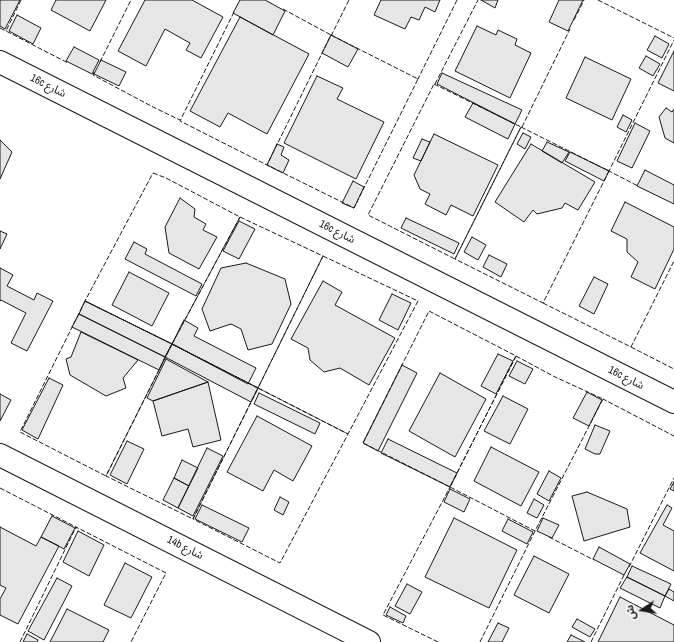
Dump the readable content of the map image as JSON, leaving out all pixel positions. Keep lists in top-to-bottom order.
{
  "streets": {
    "street": ["16c شارع", "14b شارع"]
  },
  "north": "left"
}
